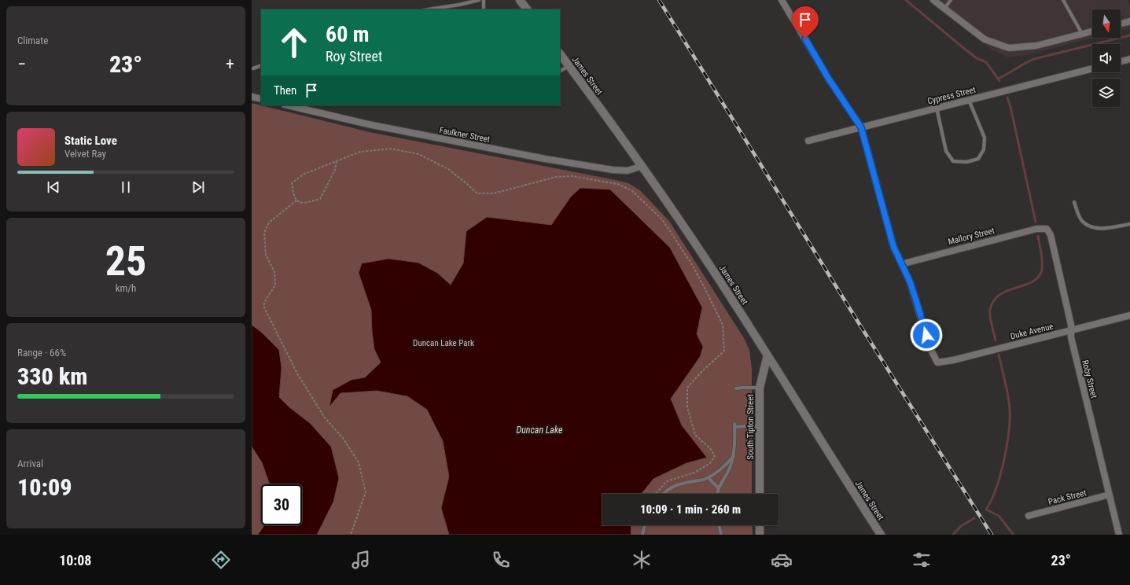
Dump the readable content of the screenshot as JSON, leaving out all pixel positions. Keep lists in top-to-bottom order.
{
  "streets": {
    "street": [
      "James Street",
      "Cypress Street",
      "Faulkner Street",
      "Mallory Street",
      "Duke Avenue",
      "Roby Street",
      "South Tipton Street",
      "Pack Street"
    ]
  },
  "crossings": [
    ["James Street", "Faulkner Street"],
    ["James Street", "South Tipton Street"],
    ["Mallory Street", "Duke Avenue"],
    ["Mallory Street", "Roby Street"],
    ["Duke Avenue", "Roby Street"],
    ["Roby Street", "Pack Street"]
  ],
  "water": ["Duncan Lake"],
  "parks": ["Duncan Lake Park"],
  "north": "bottom",
  "page": {
    "tile": [
      "Climate",
      ["25", "km/h"],
      ["Range · 66%", "330 km"],
      ["Arrival", "10:09"]
    ],
    "turn": ["60 m", "Roy Street"],
    "heat": ["−", "23°", "+"],
    "then": "Then",
    "song": ["Static Love", "Velvet Ray"],
    "limit": "30",
    "trip": "10:09 · 1 min · 260 m",
    "tabs": ["10:08", "23°"]
  }
}
